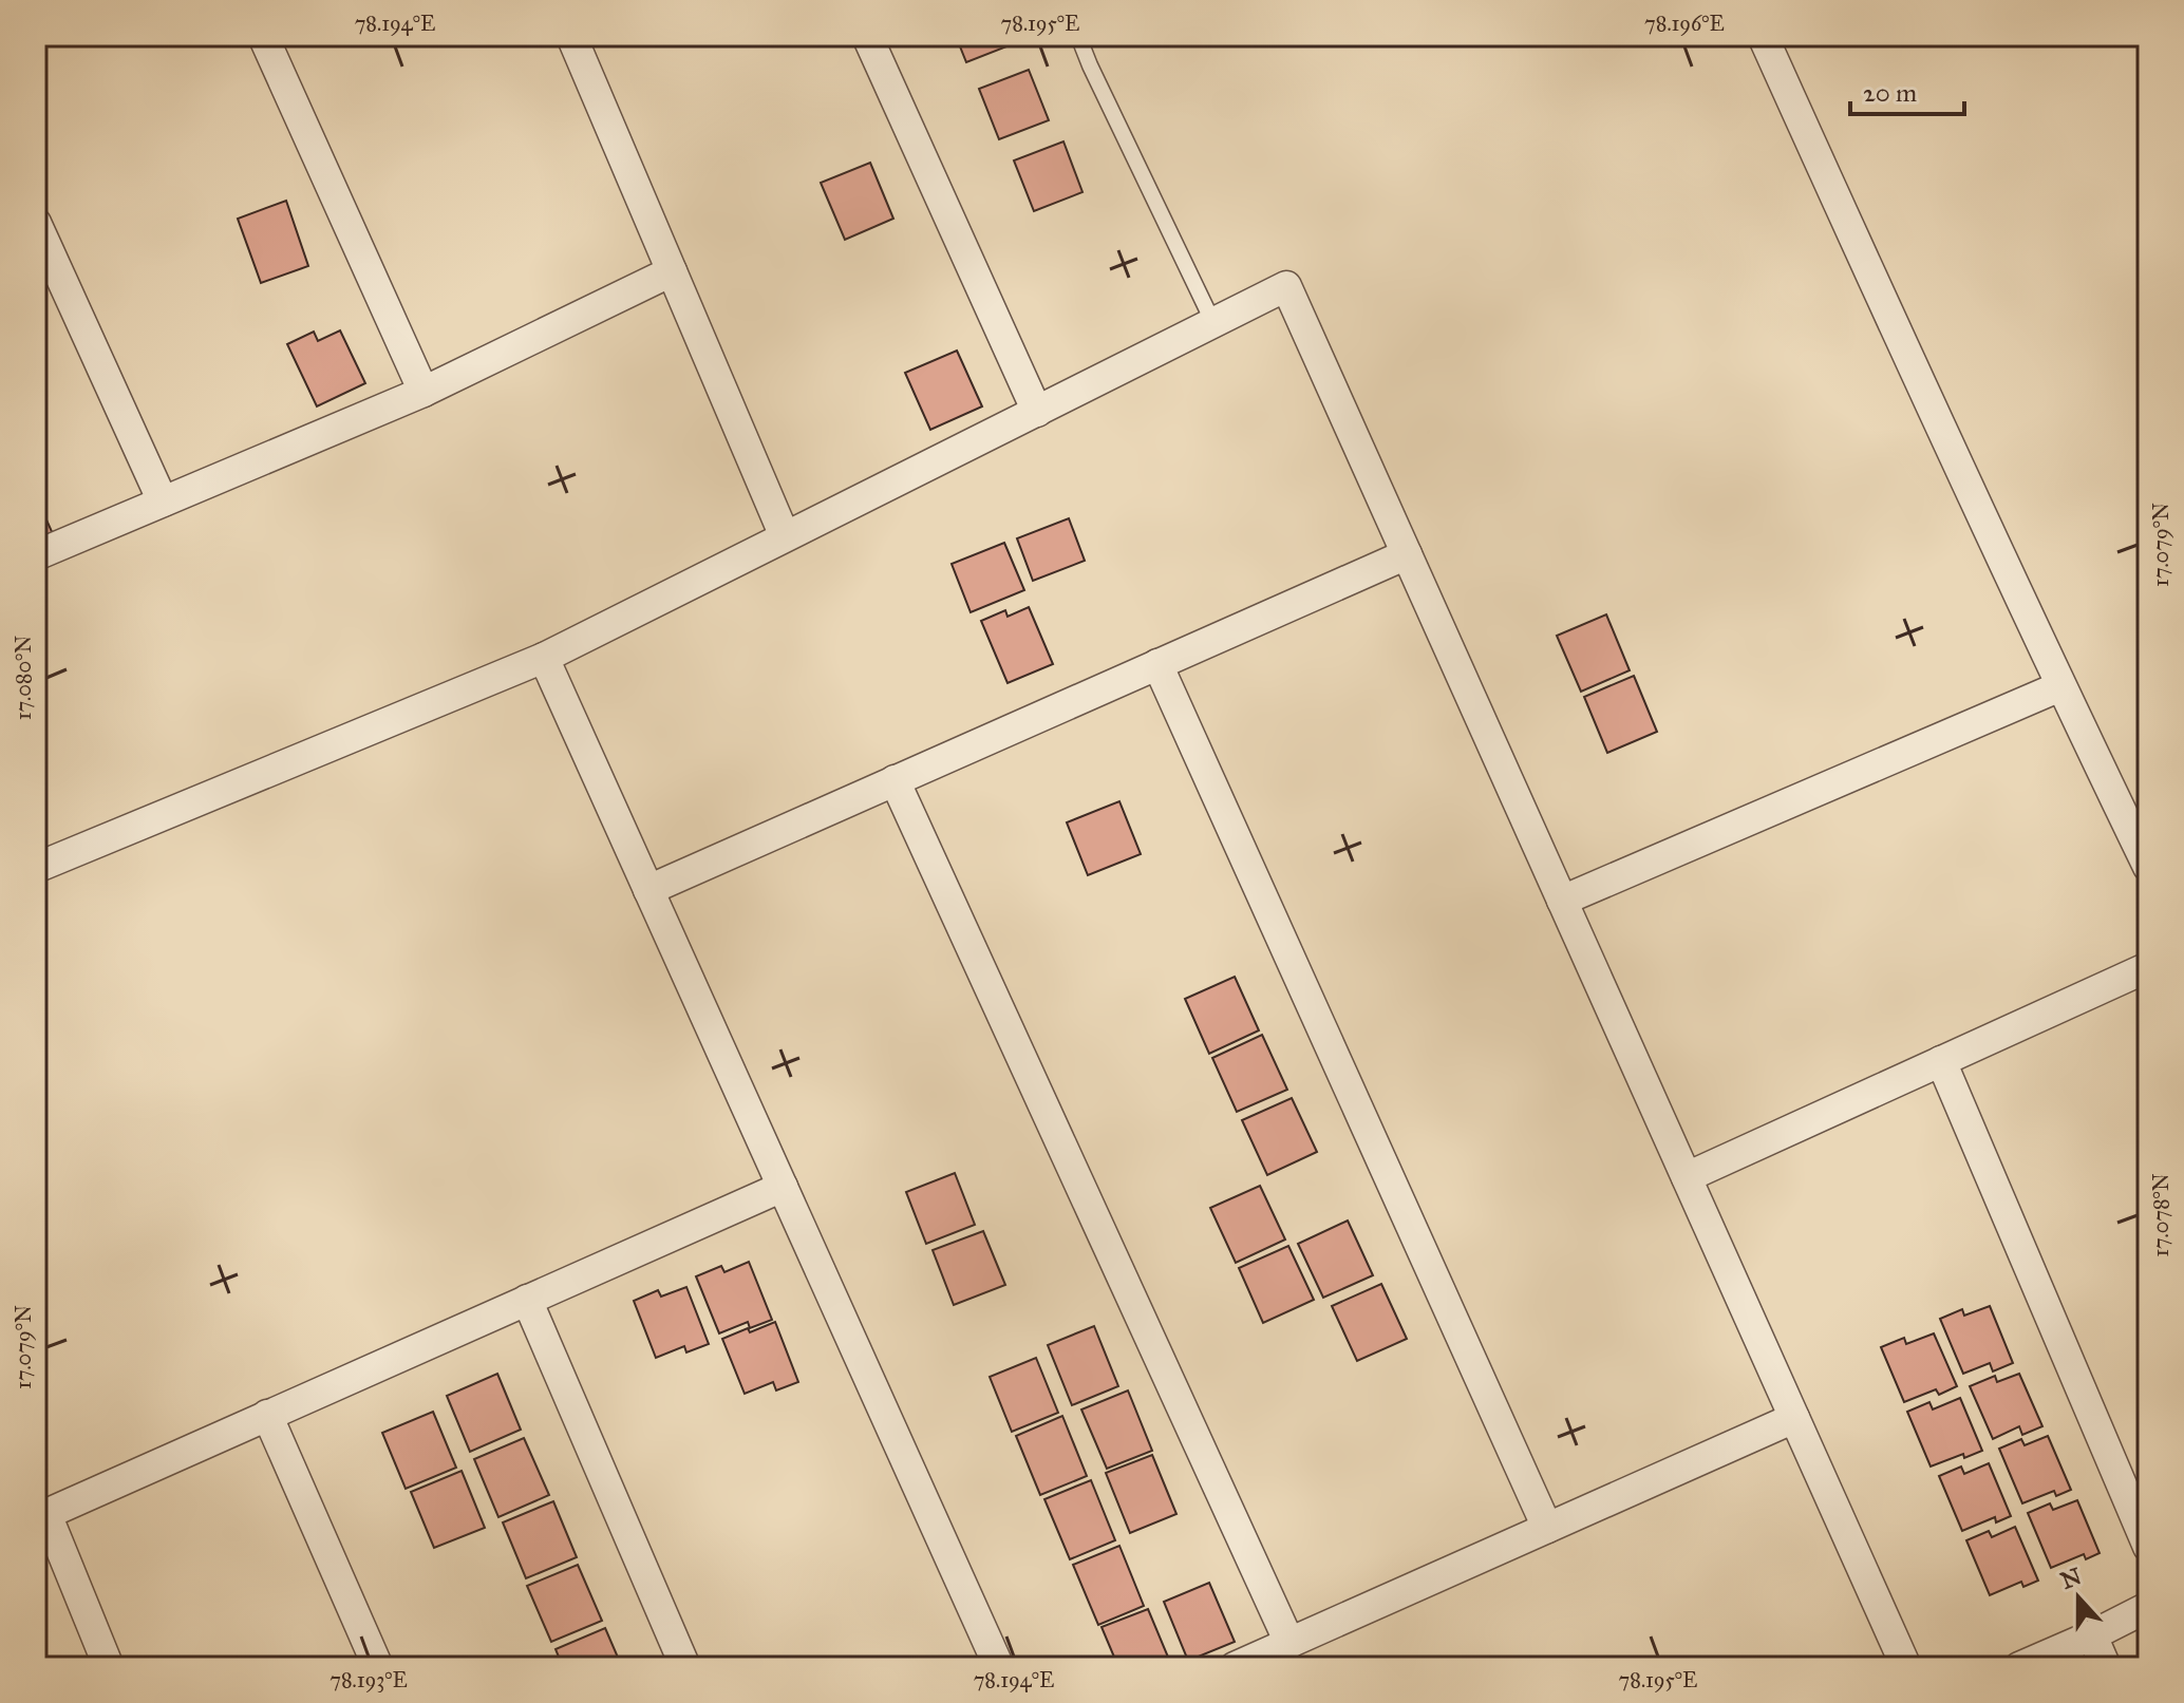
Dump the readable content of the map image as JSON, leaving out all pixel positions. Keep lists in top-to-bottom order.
{
  "scale_bar": "20 m",
  "north": "top",
  "coordinates": [
    "78.194°E",
    "78.195°E",
    "78.196°E",
    "17.079°N",
    "17.080°N",
    "17.078°N",
    "78.193°E"
  ]
}
